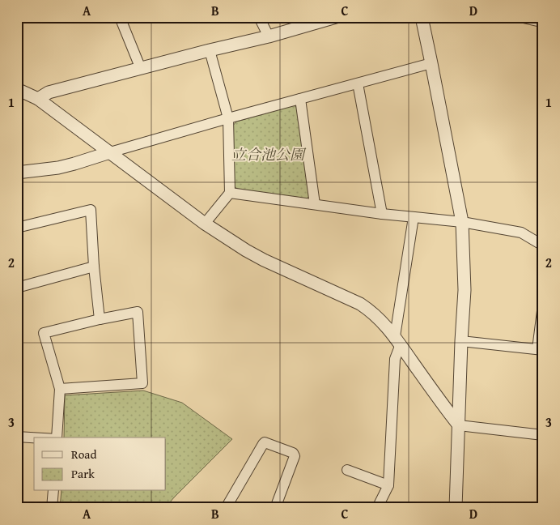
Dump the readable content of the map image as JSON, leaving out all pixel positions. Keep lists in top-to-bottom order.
{
  "parks": ["立合池公園"],
  "legend": ["Road", "Park"],
  "grid": {
    "columns": [
      "A",
      "B",
      "C",
      "D"
    ],
    "rows": ["1", "2", "3"]
  }
}
